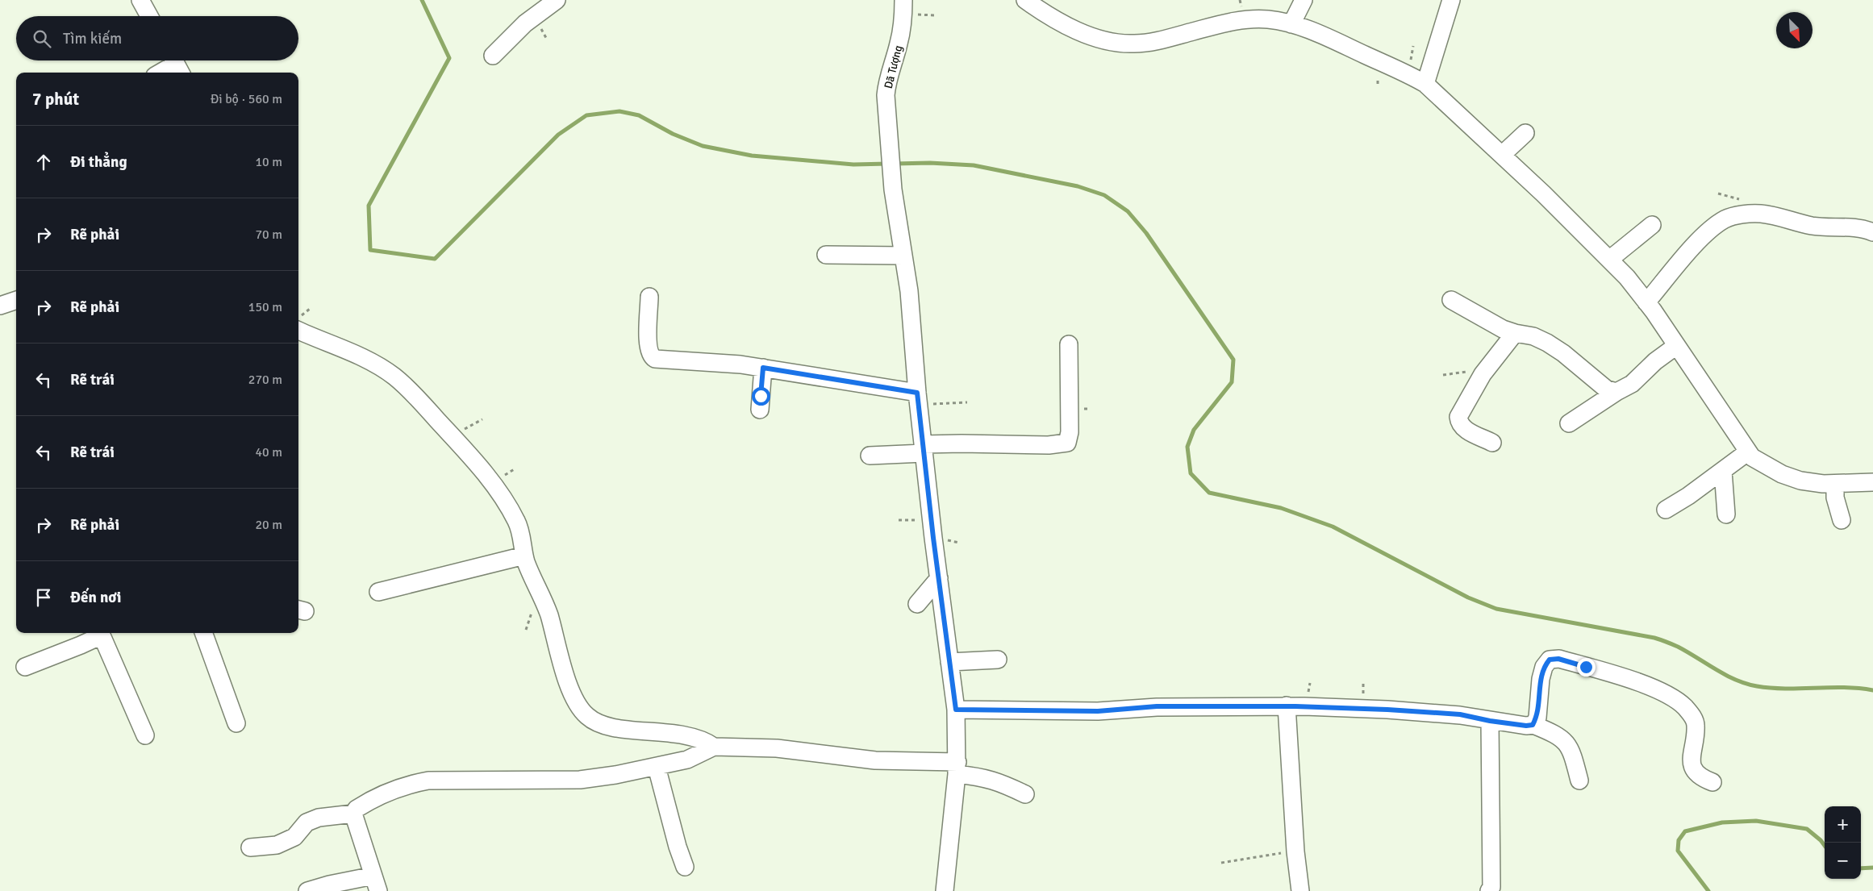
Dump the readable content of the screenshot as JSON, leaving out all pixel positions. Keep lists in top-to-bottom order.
{
  "streets": {
    "street": ["Dã Tượng"]
  },
  "north": "bottom right",
  "page": {
    "search": "Tìm kiếm",
    "heading": ["7 phút", "Đi bộ · 560 m"],
    "list": [
      ["Đi thẳng", "10 m"],
      ["Rẽ phải", "70 m"],
      ["Rẽ phải", "150 m"],
      ["Rẽ trái", "270 m"],
      ["Rẽ trái", "40 m"],
      ["Rẽ phải", "20 m"],
      "Đến nơi"
    ],
    "map_buttons": ["+", "−"]
  }
}
